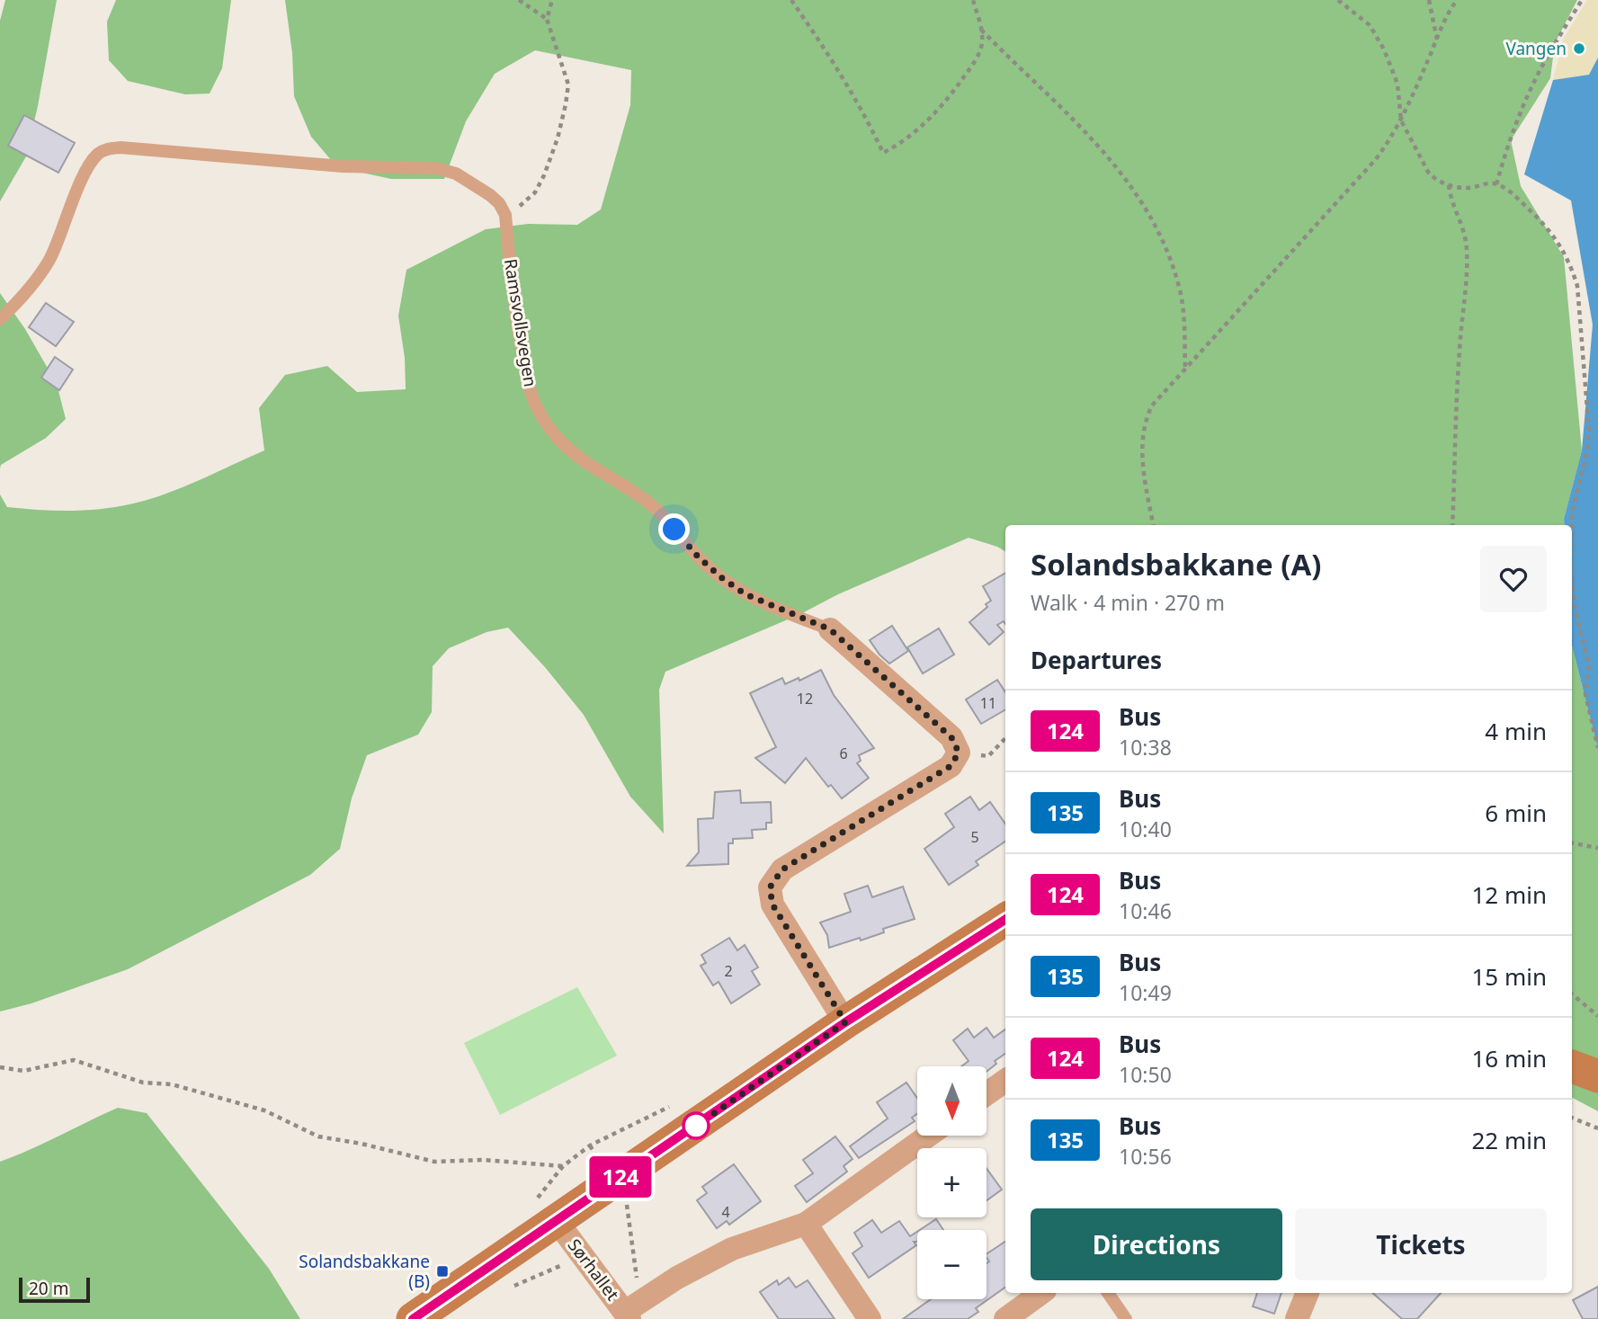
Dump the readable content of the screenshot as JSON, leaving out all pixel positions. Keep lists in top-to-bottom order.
{
  "streets": {
    "street": ["Ramsvollsvegen", "Sørhallet"]
  },
  "places": {
    "other": ["Vangen"],
    "transit": ["Solandsbakkane (B)"]
  },
  "lines": ["bus line 124"],
  "house_numbers": [
    "12",
    "11",
    "6",
    "5",
    "2",
    "4"
  ],
  "scale_bar": "20 m",
  "north": "bottom",
  "page": {
    "on_map": "124",
    "heading": [
      ["Solandsbakkane (A)", "Walk · 4 min · 270 m"],
      "Departures"
    ],
    "list": [
      {
        "mark": "124",
        "name": "Bus",
        "note": "10:38",
        "value": "4 min"
      },
      {
        "mark": "135",
        "name": "Bus",
        "note": "10:40",
        "value": "6 min"
      },
      {
        "mark": "124",
        "name": "Bus",
        "note": "10:46",
        "value": "12 min"
      },
      {
        "mark": "135",
        "name": "Bus",
        "note": "10:49",
        "value": "15 min"
      },
      {
        "mark": "124",
        "name": "Bus",
        "note": "10:50",
        "value": "16 min"
      },
      {
        "mark": "135",
        "name": "Bus",
        "note": "10:56",
        "value": "22 min"
      }
    ],
    "map_buttons": ["+", "−"],
    "buttons": ["Directions", "Tickets"],
    "scale": "20 m"
  }
}
